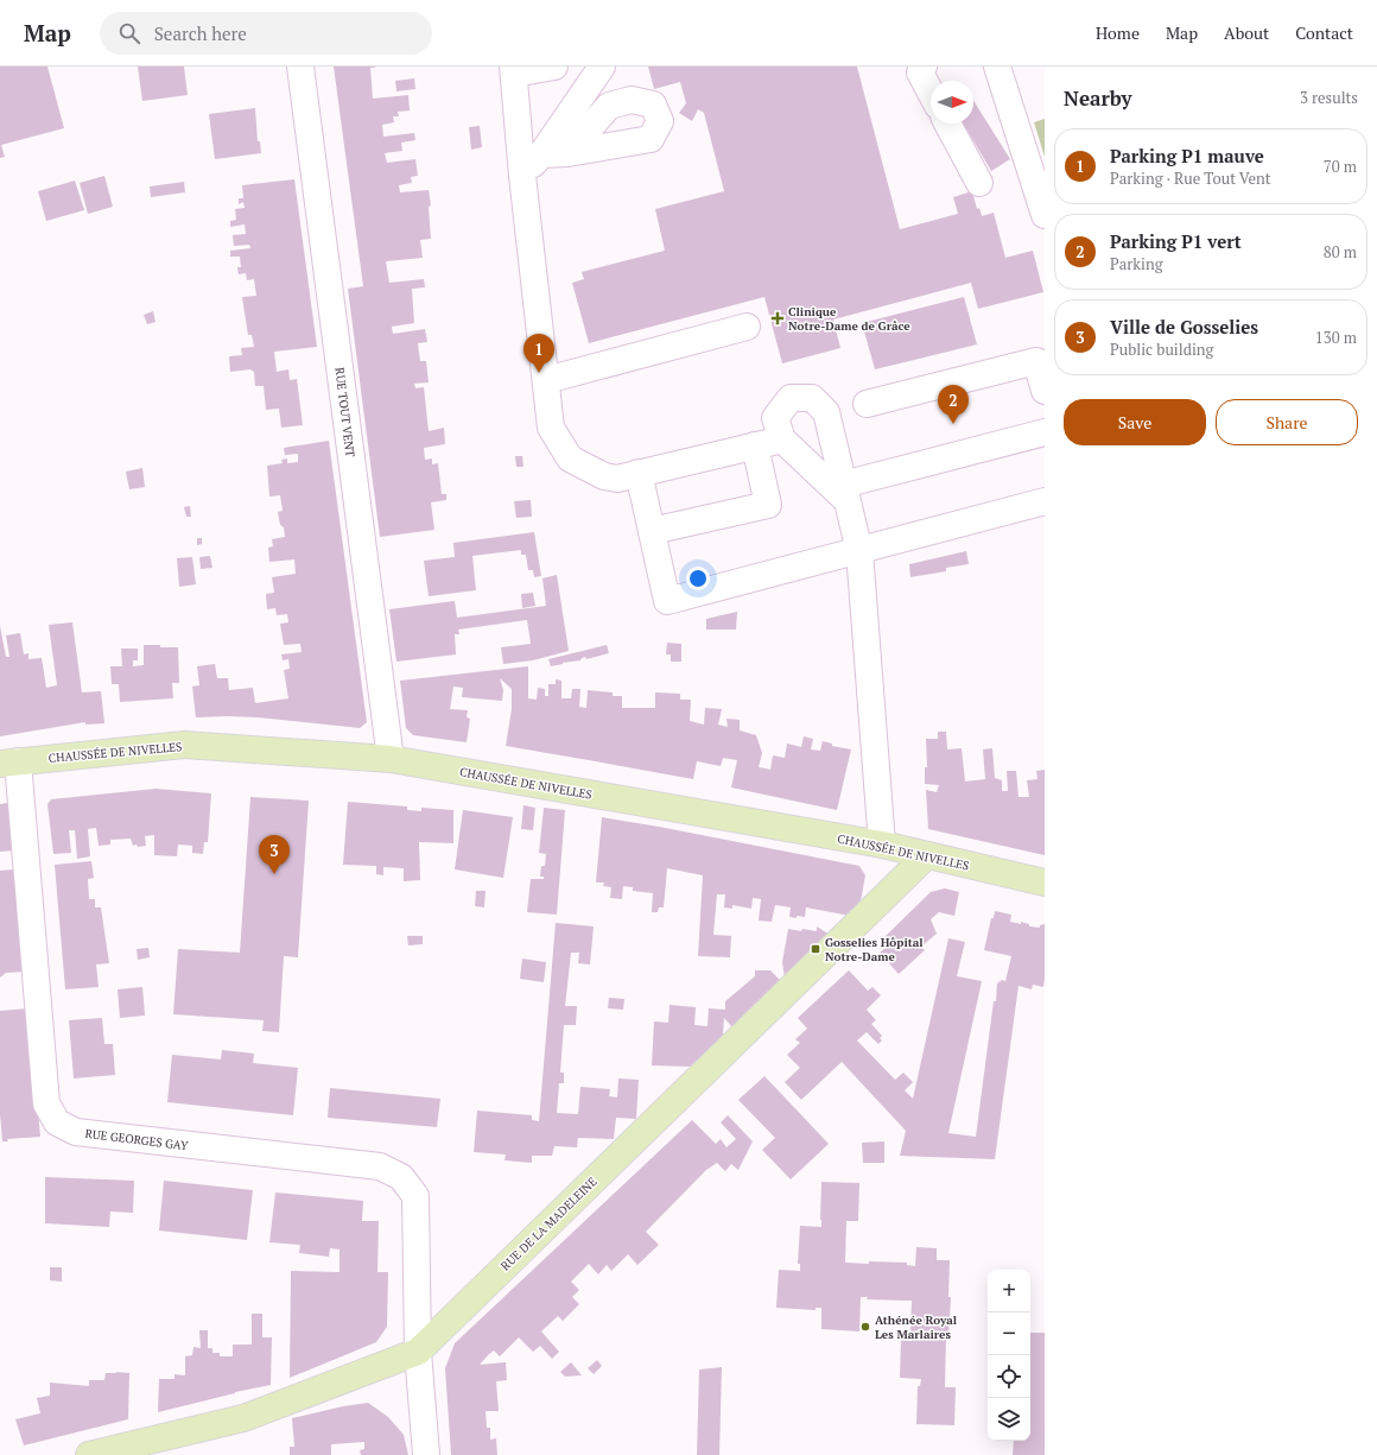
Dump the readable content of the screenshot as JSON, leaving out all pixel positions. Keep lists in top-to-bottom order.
{
  "streets": {
    "main road": ["CHAUSSÉE DE NIVELLES", "RUE DE LA MADELEINE"],
    "street": ["RUE TOUT VENT", "RUE GEORGES GAY"]
  },
  "crossings": [
    ["RUE TOUT VENT", "CHAUSSÉE DE NIVELLES"],
    ["CHAUSSÉE DE NIVELLES", "RUE GEORGES GAY"],
    ["CHAUSSÉE DE NIVELLES", "RUE DE LA MADELEINE"],
    ["RUE GEORGES GAY", "RUE DE LA MADELEINE"]
  ],
  "places": {
    "health": ["Clinique Notre-Dame de Grâce"],
    "transit": ["Gosselies Hôpital Notre-Dame"],
    "other": ["Athénée Royal Les Marlaires"]
  },
  "north": "right",
  "page": {
    "header": "Map",
    "search": "Search here",
    "nav": [
      "Home",
      "Map",
      "About",
      "Contact"
    ],
    "heading": ["Nearby", "3 results"],
    "list": [
      {
        "mark": "1",
        "name": "Parking P1 mauve",
        "note": "Parking · Rue Tout Vent",
        "value": "70 m"
      },
      {
        "mark": "2",
        "name": "Parking P1 vert",
        "note": "Parking",
        "value": "80 m"
      },
      {
        "mark": "3",
        "name": "Ville de Gosselies",
        "note": "Public building",
        "value": "130 m"
      }
    ],
    "pins": ["1", "2", "3"],
    "buttons": ["Save", "Share"],
    "map_buttons": ["+", "−"]
  }
}
